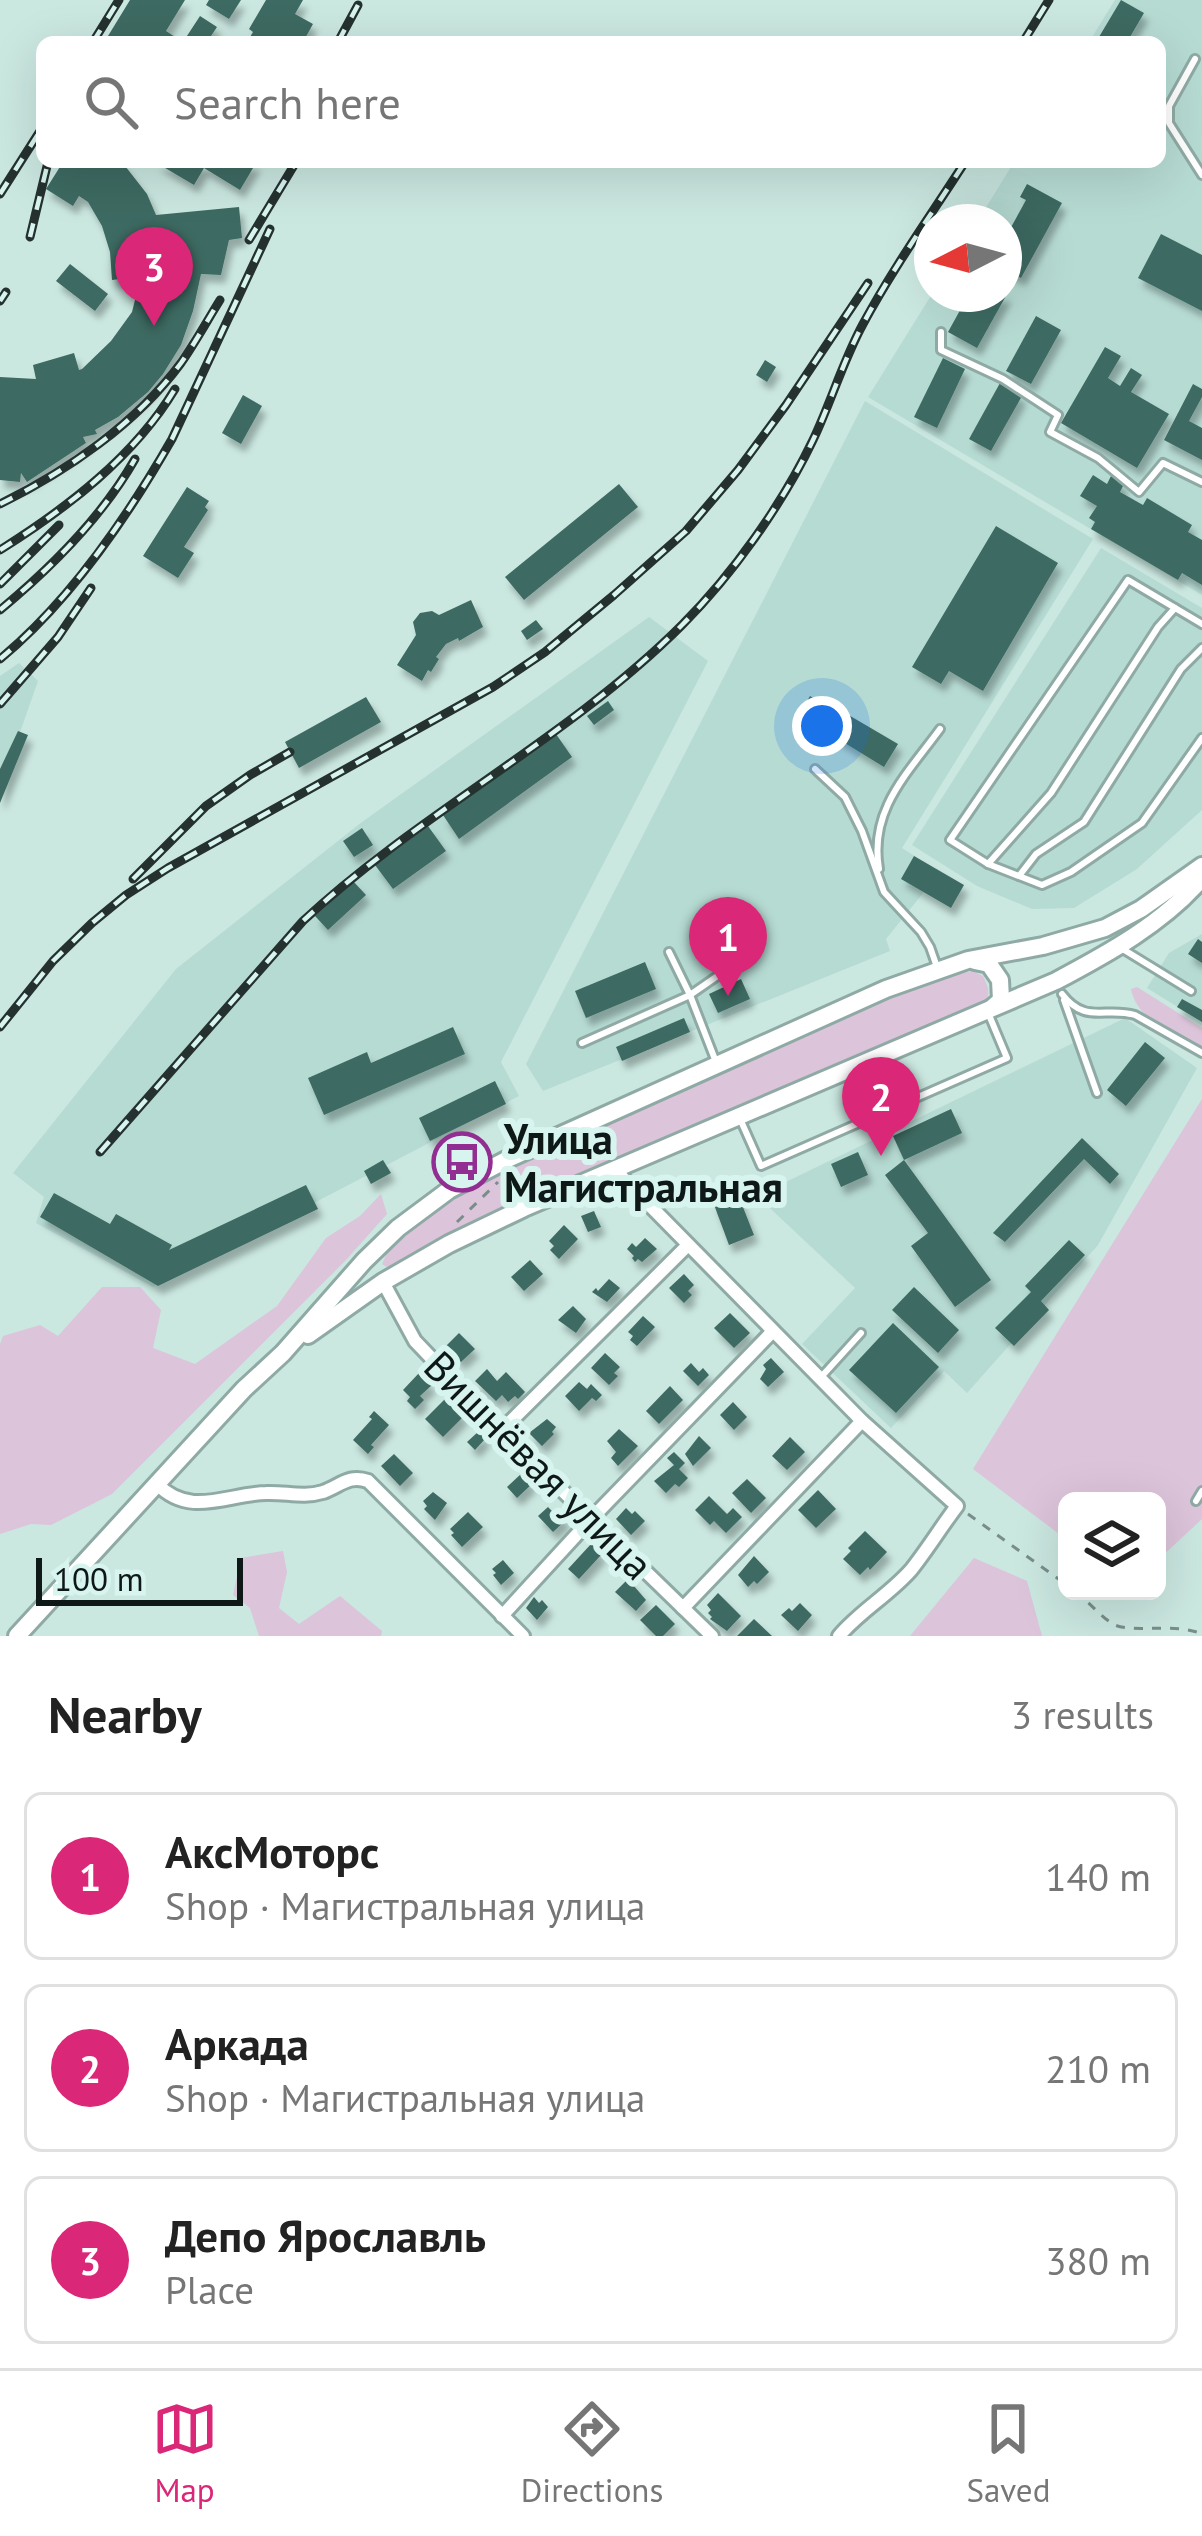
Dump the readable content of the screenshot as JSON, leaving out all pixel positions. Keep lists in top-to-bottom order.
{
  "streets": {
    "street": ["Вишнёвая улица"]
  },
  "places": {
    "bus stop": ["Улица Магистральная"]
  },
  "scale_bar": "100 m",
  "north": "left",
  "page": {
    "search": "Search here",
    "pins": ["3", "1", "2"],
    "scale": "100 m",
    "heading": ["Nearby", "3 results"],
    "list": [
      {
        "mark": "1",
        "name": "АксМоторс",
        "note": "Shop · Магистральная улица",
        "value": "140 m"
      },
      {
        "mark": "2",
        "name": "Аркада",
        "note": "Shop · Магистральная улица",
        "value": "210 m"
      },
      {
        "mark": "3",
        "name": "Депо Ярославль",
        "note": "Place",
        "value": "380 m"
      }
    ],
    "nav": ["Map", "Directions", "Saved"]
  }
}
